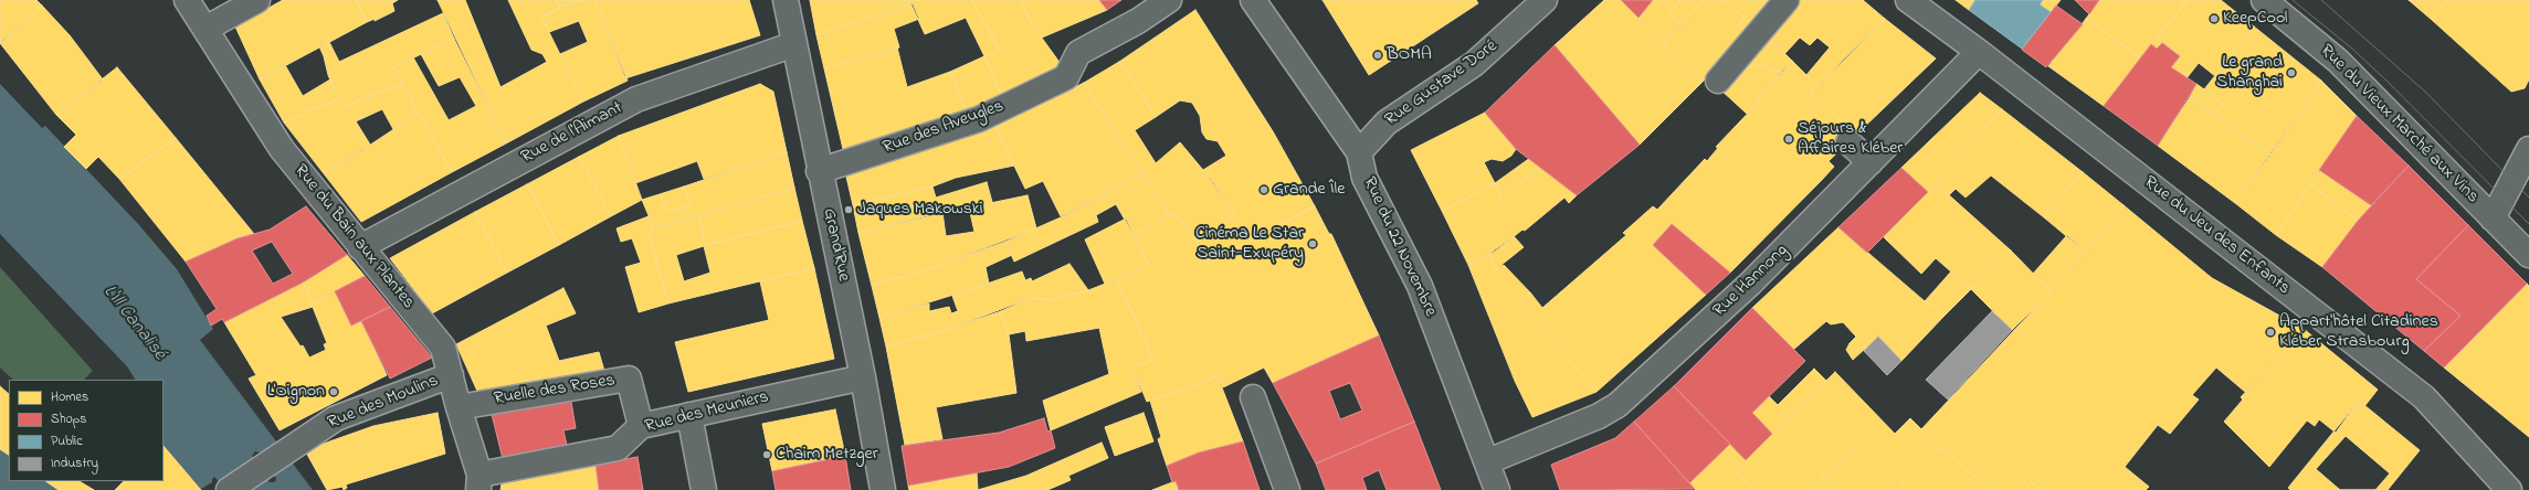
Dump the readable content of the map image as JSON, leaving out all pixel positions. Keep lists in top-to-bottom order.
{
  "streets": {
    "street": [
      "Rue Gustave Doré",
      "Rue du Vieux Marché aux Vins",
      "Rue des Aveugles",
      "Rue de l'Aimant",
      "Rue du Jeu des Enfants",
      "Rue du Bain aux Plantes",
      "Grand'Rue",
      "Rue du 22 Novembre",
      "Rue Hannong",
      "Ruelle des Roses",
      "Rue des Moulins",
      "Rue des Meuniers"
    ]
  },
  "crossings": [
    ["Rue Gustave Doré", "Rue du 22 Novembre"],
    ["Rue des Aveugles", "Grand'Rue"],
    ["Rue de l'Aimant", "Rue du Bain aux Plantes"],
    ["Rue de l'Aimant", "Grand'Rue"],
    ["Rue du Jeu des Enfants", "Rue Hannong"],
    ["Rue du Bain aux Plantes", "Ruelle des Roses"],
    ["Rue du Bain aux Plantes", "Rue des Moulins"],
    ["Rue du Bain aux Plantes", "Rue des Meuniers"],
    ["Grand'Rue", "Rue des Meuniers"],
    ["Rue du 22 Novembre", "Rue Hannong"],
    ["Ruelle des Roses", "Rue des Meuniers"]
  ],
  "water": ["L'Ill Canalisé"],
  "places": [
    "KeepCool",
    "BOMA",
    "Le grand Shanghai",
    "Séjours & Affaires Kléber",
    "Grande Île",
    "Jaques Makowski",
    "Cinéma Le Star Saint-Exupéry",
    "Appart'hôtel Citadines Kléber Strasbourg",
    "L'Oignon",
    "Chaim Metzger"
  ],
  "legend": [
    "Homes",
    "Shops",
    "Public",
    "Industry"
  ]
}
